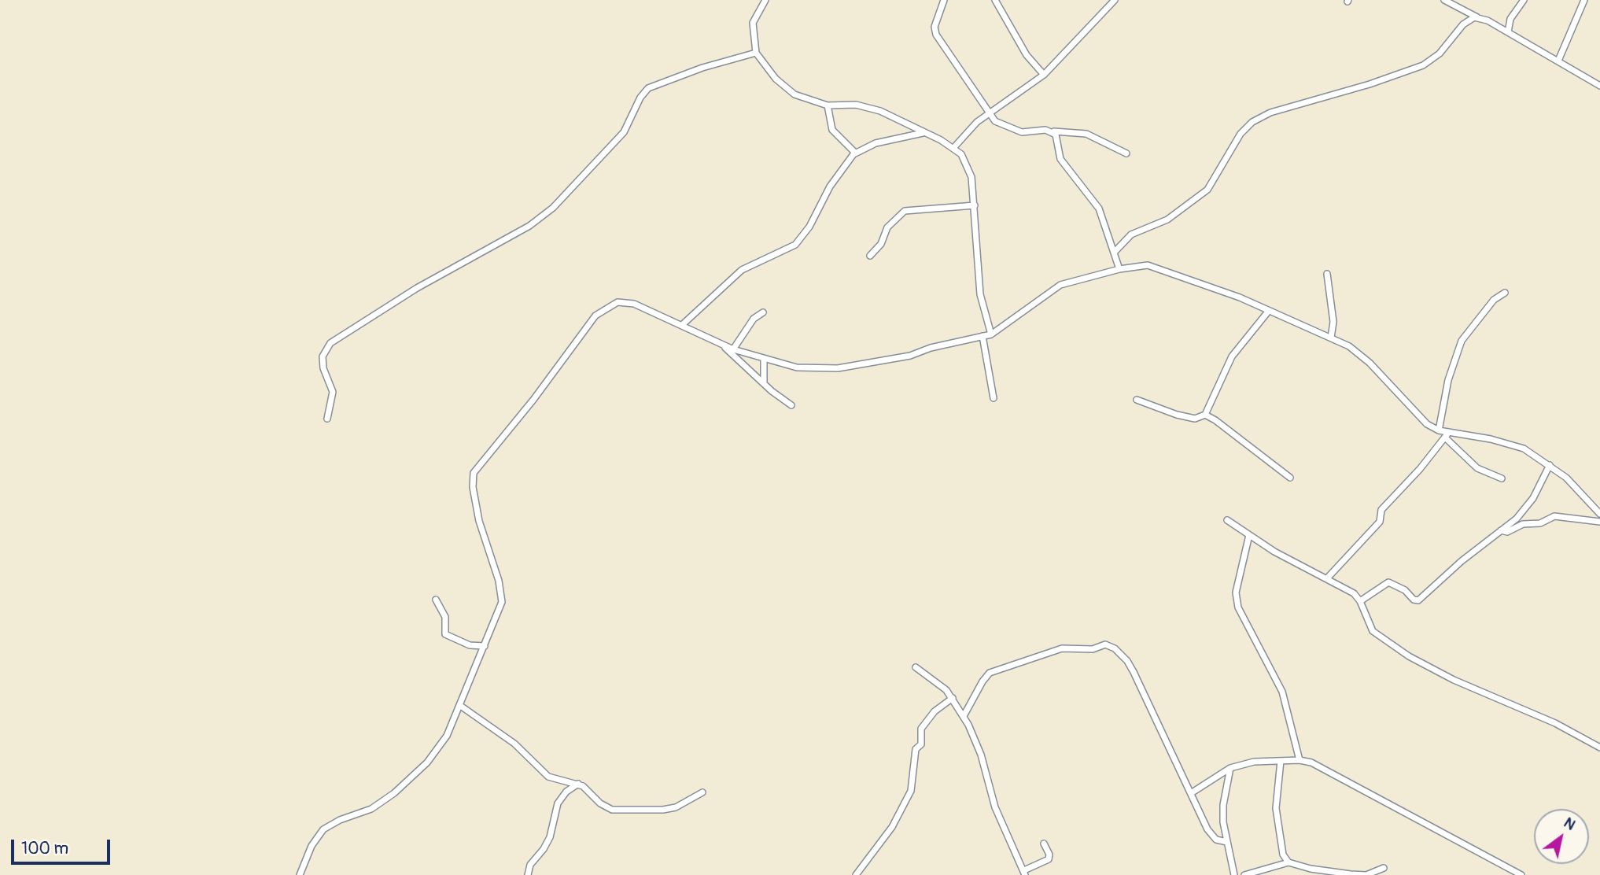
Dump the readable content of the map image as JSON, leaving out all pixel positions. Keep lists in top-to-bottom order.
{
  "scale_bar": "100 m",
  "north": "top right"
}
